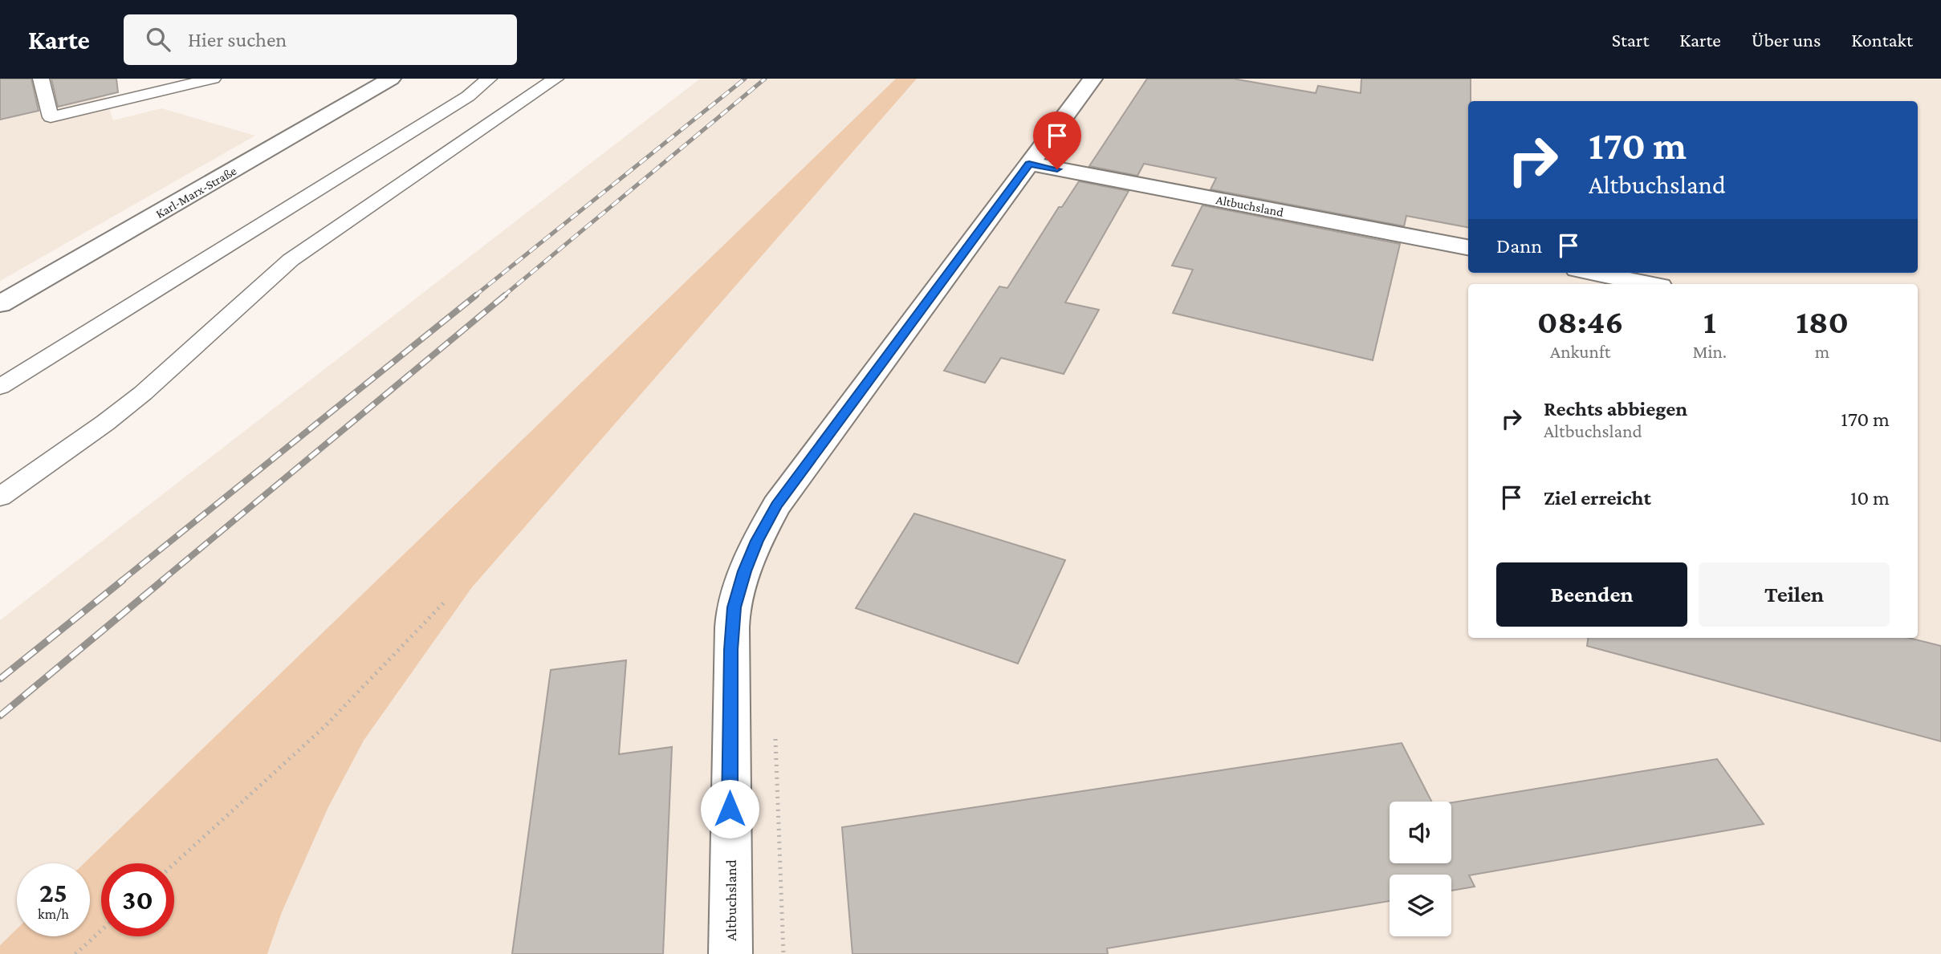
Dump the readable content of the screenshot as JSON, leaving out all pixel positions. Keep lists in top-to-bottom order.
{
  "streets": {
    "street": ["Karl-Marx-Straße", "Altbuchsland"]
  },
  "page": {
    "header": "Karte",
    "search": "Hier suchen",
    "nav": [
      "Start",
      "Karte",
      "Über uns",
      "Kontakt"
    ],
    "turn": ["170 m", "Altbuchsland"],
    "then": "Dann",
    "eta": [
      "08:46",
      "Ankunft",
      "1",
      "Min.",
      "180",
      "m"
    ],
    "list": [
      {
        "name": "Rechts abbiegen",
        "note": "Altbuchsland",
        "value": "170 m"
      },
      {
        "name": "Ziel erreicht",
        "value": "10 m"
      }
    ],
    "buttons": ["Beenden", "Teilen"],
    "speed": "25 km/h",
    "limit": "30"
  }
}
